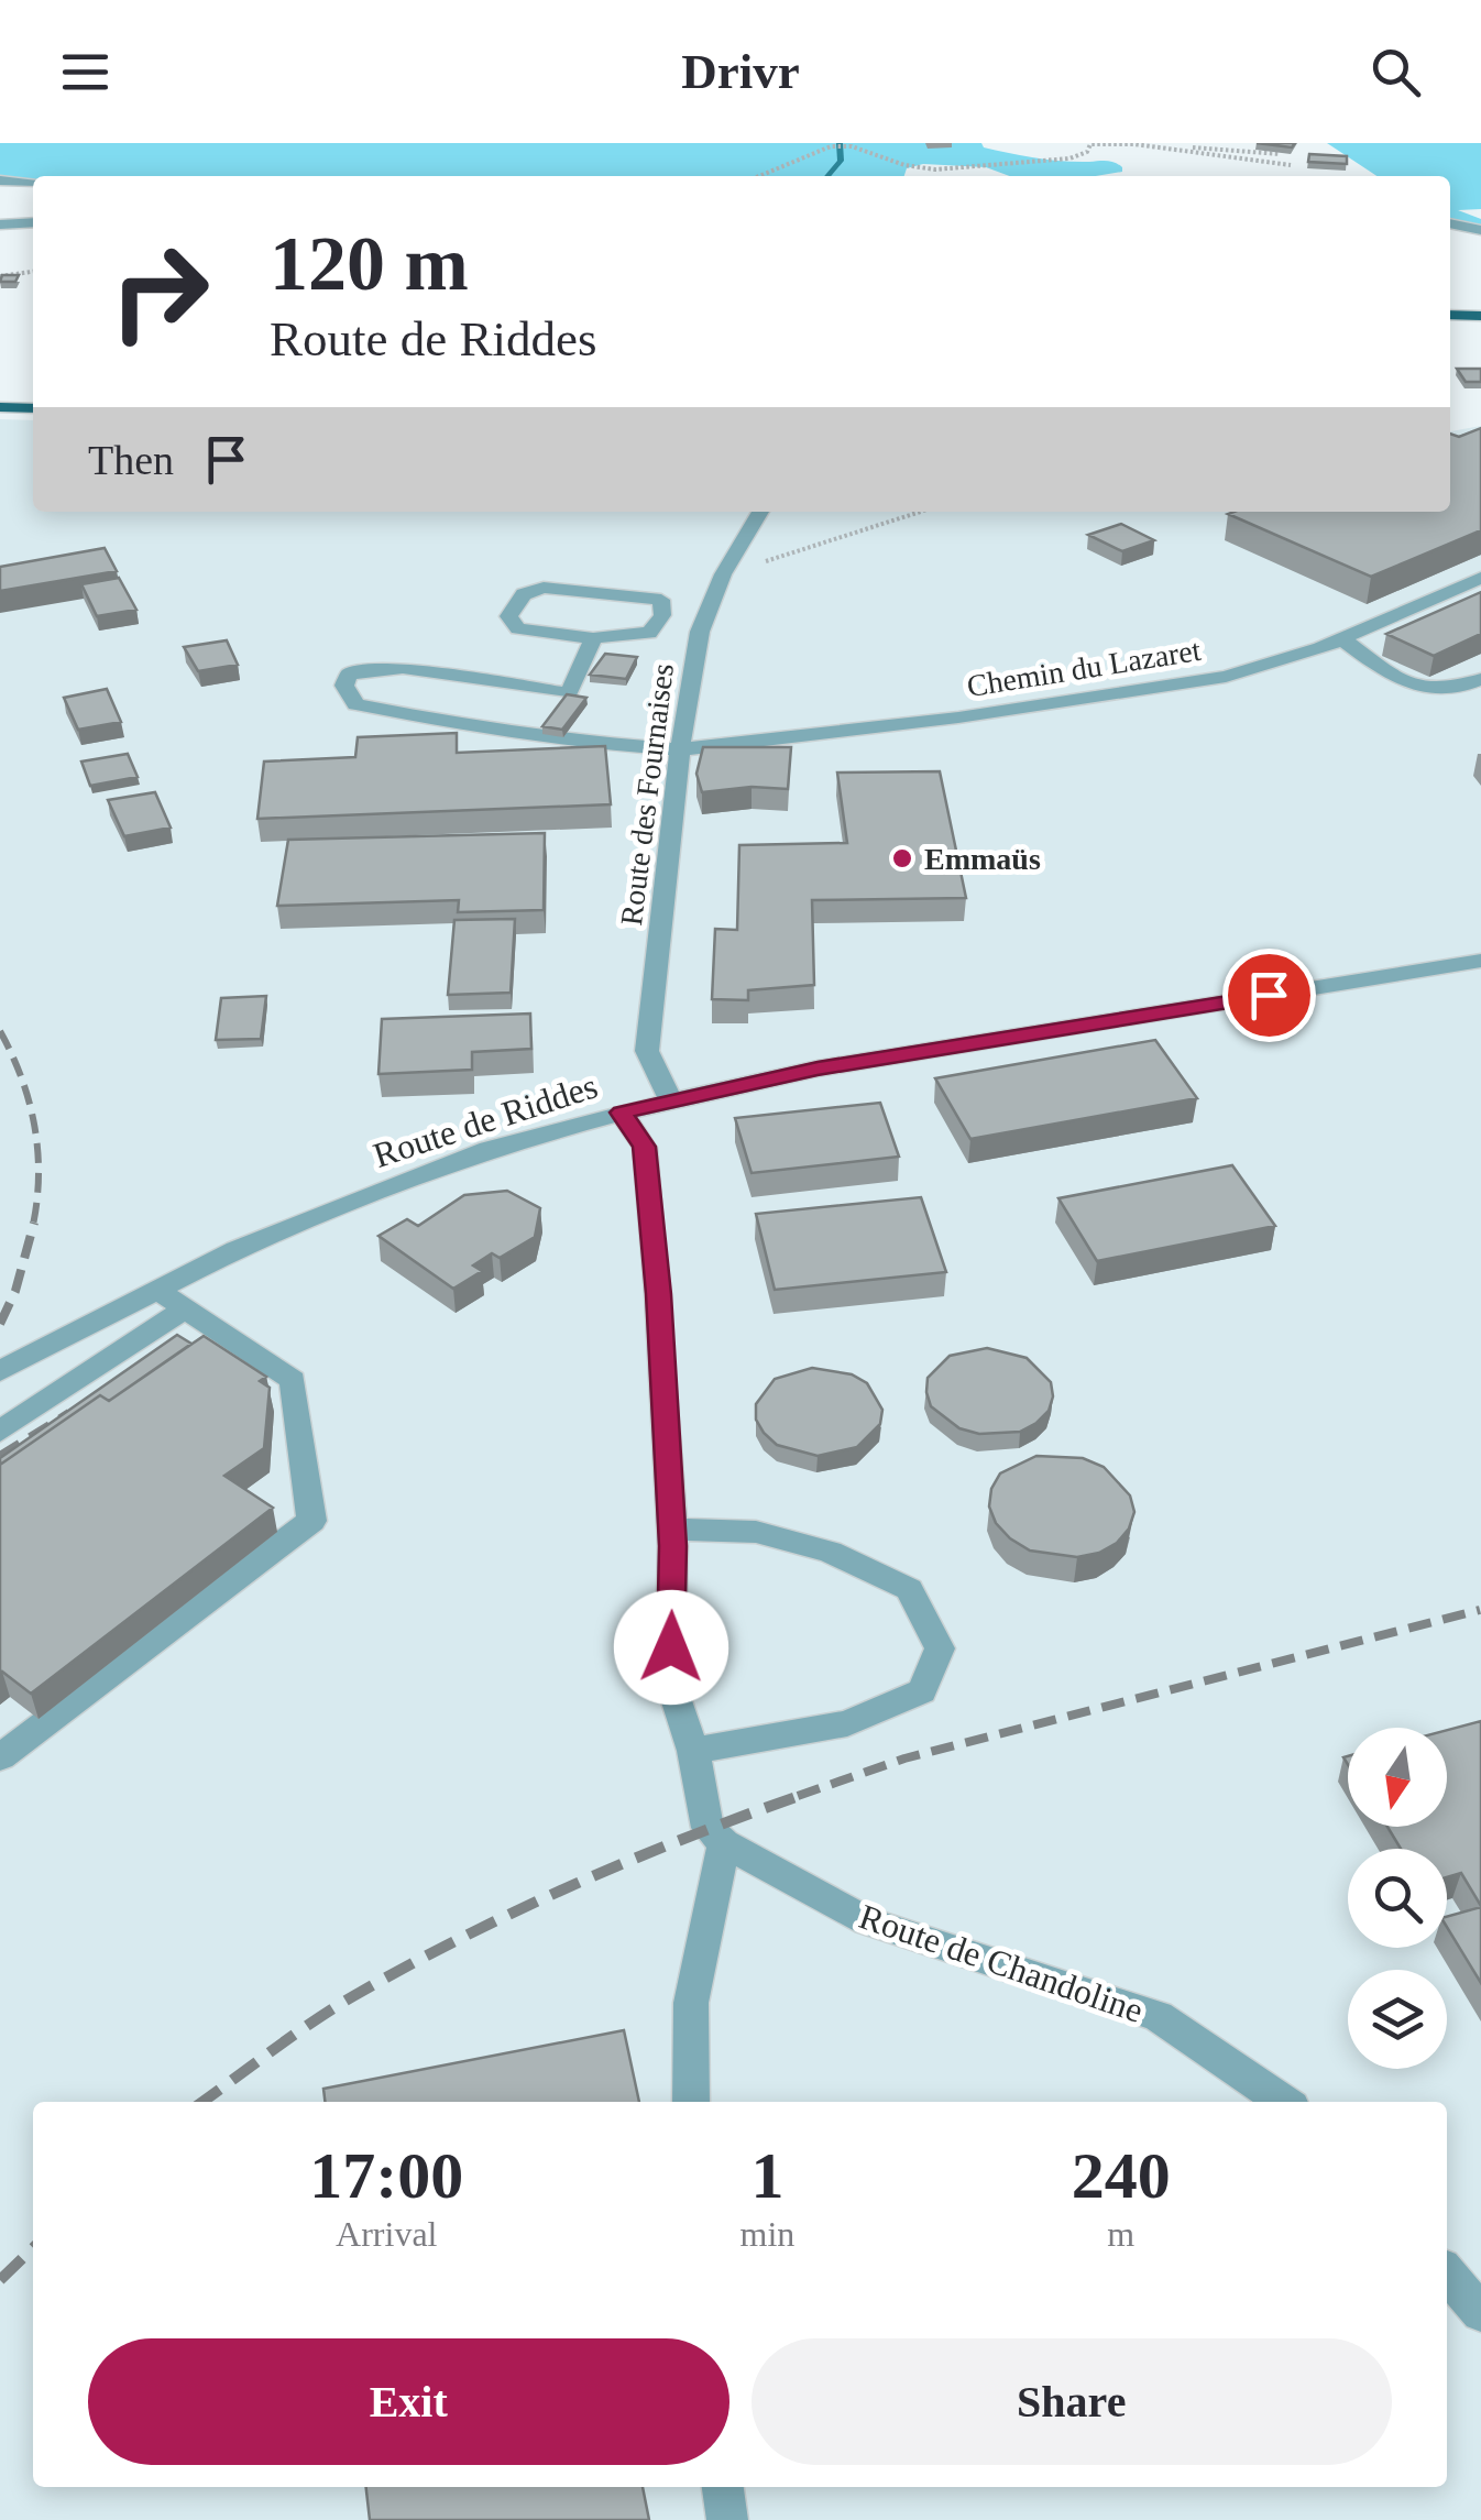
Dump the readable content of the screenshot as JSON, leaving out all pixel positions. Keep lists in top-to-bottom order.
{
  "streets": {
    "street": [
      "Chemin du Lazaret",
      "Route des Fournaises",
      "Route de Riddes",
      "Route de Chandoline"
    ]
  },
  "crossings": [
    ["Chemin du Lazaret", "Route des Fournaises"],
    ["Route des Fournaises", "Route de Riddes"]
  ],
  "places": ["Emmaüs"],
  "north": "bottom",
  "page": {
    "header": "Drivr",
    "turn": ["120 m", "Route de Riddes"],
    "then": "Then",
    "eta": [
      "17:00",
      "Arrival",
      "1",
      "min",
      "240",
      "m"
    ],
    "buttons": ["Exit", "Share"]
  }
}
